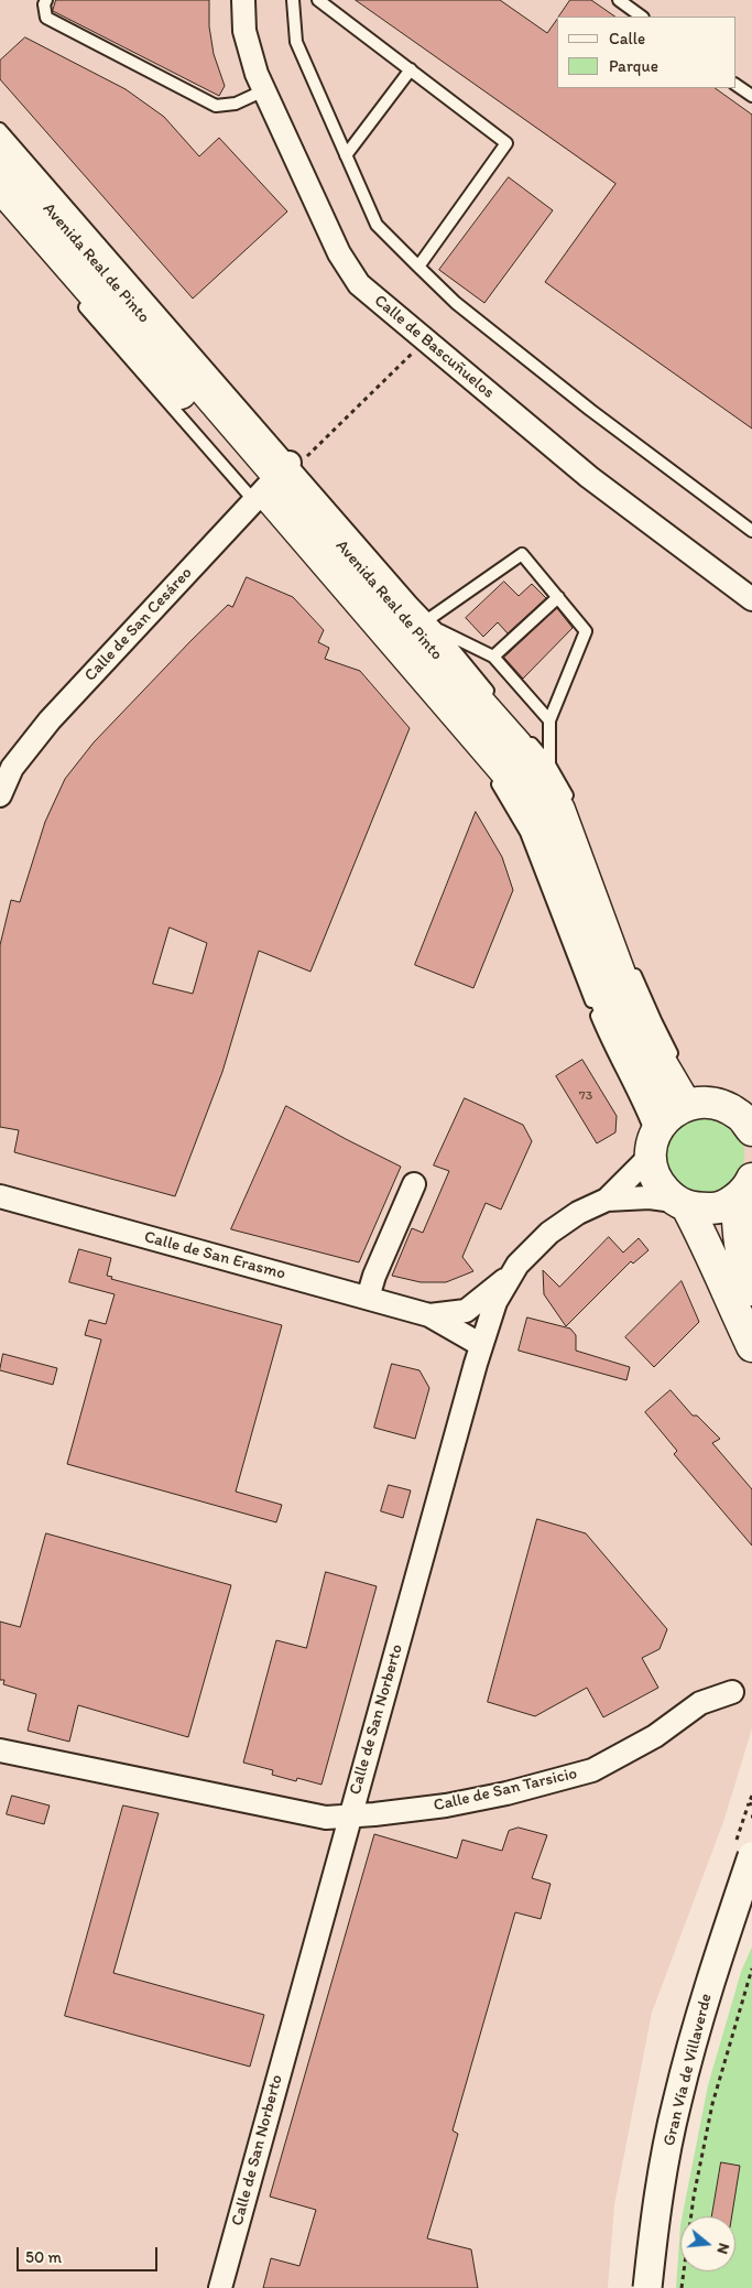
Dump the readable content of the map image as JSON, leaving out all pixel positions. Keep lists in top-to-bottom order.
{
  "streets": {
    "main road": ["Avenida Real de Pinto"],
    "street": [
      "Calle de Bascuñuelos",
      "Calle de San Cesáreo",
      "Calle de San Erasmo",
      "Calle de San Norberto",
      "Calle de San Tarsicio",
      "Gran Vía de Villaverde"
    ]
  },
  "crossings": [
    ["Avenida Real de Pinto", "Calle de San Cesáreo"],
    ["Avenida Real de Pinto", "Calle de San Norberto"],
    ["Calle de San Erasmo", "Calle de San Norberto"],
    ["Calle de San Norberto", "Calle de San Tarsicio"]
  ],
  "house_numbers": ["73"],
  "legend": ["Calle", "Parque"],
  "scale_bar": "50 m",
  "north": "right"
}
